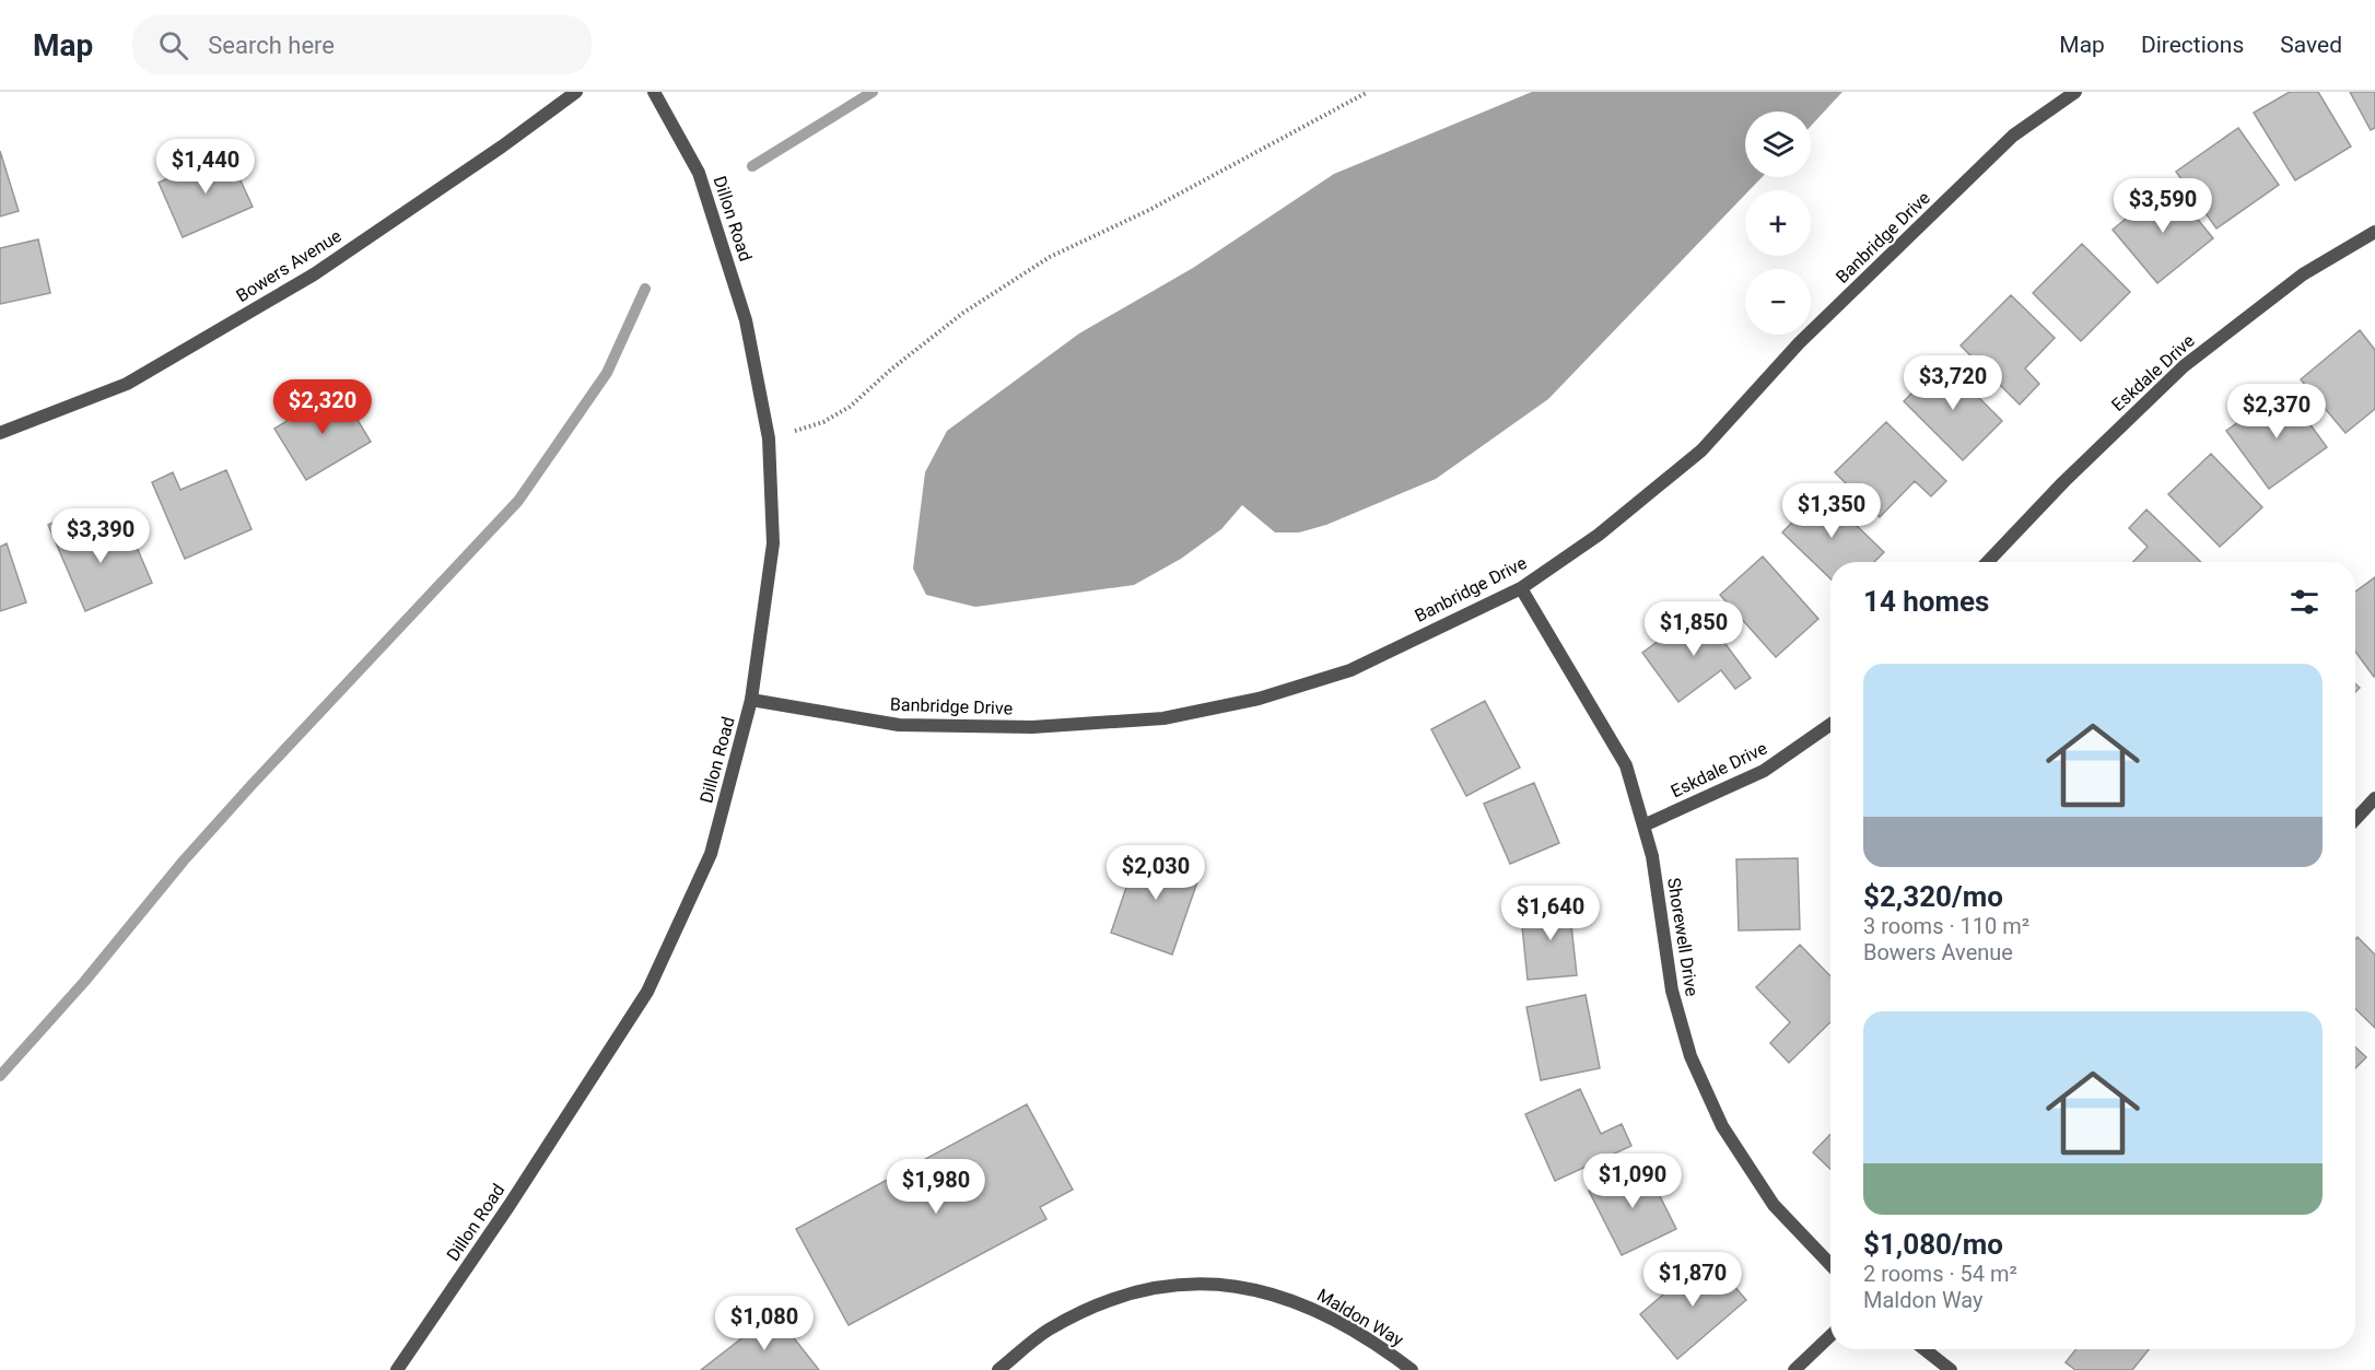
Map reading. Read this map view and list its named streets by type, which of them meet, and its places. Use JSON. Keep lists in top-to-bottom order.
{
  "streets": {
    "street": [
      "Dillon Road",
      "Banbridge Drive",
      "Bowers Avenue",
      "Eskdale Drive",
      "Shorewell Drive",
      "Maldon Way"
    ]
  },
  "crossings": [
    ["Dillon Road", "Banbridge Drive"],
    ["Banbridge Drive", "Shorewell Drive"],
    ["Eskdale Drive", "Shorewell Drive"]
  ],
  "page": {
    "header": "Map",
    "search": "Search here",
    "nav": ["Map", "Directions", "Saved"],
    "map_buttons": ["+", "−"],
    "price": [
      "$1,440",
      "$3,590",
      "$3,720",
      "$2,320",
      "$2,370",
      "$1,350",
      "$3,390",
      "$1,850",
      "$2,030",
      "$1,640",
      "$1,090",
      "$1,980",
      "$1,870",
      "$1,080"
    ],
    "heading": "14 homes",
    "list": [
      {
        "name": "$2,320/mo",
        "note": "3 rooms · 110 m² · Bowers Avenue"
      },
      {
        "name": "$1,080/mo",
        "note": "2 rooms · 54 m² · Maldon Way"
      }
    ]
  }
}
